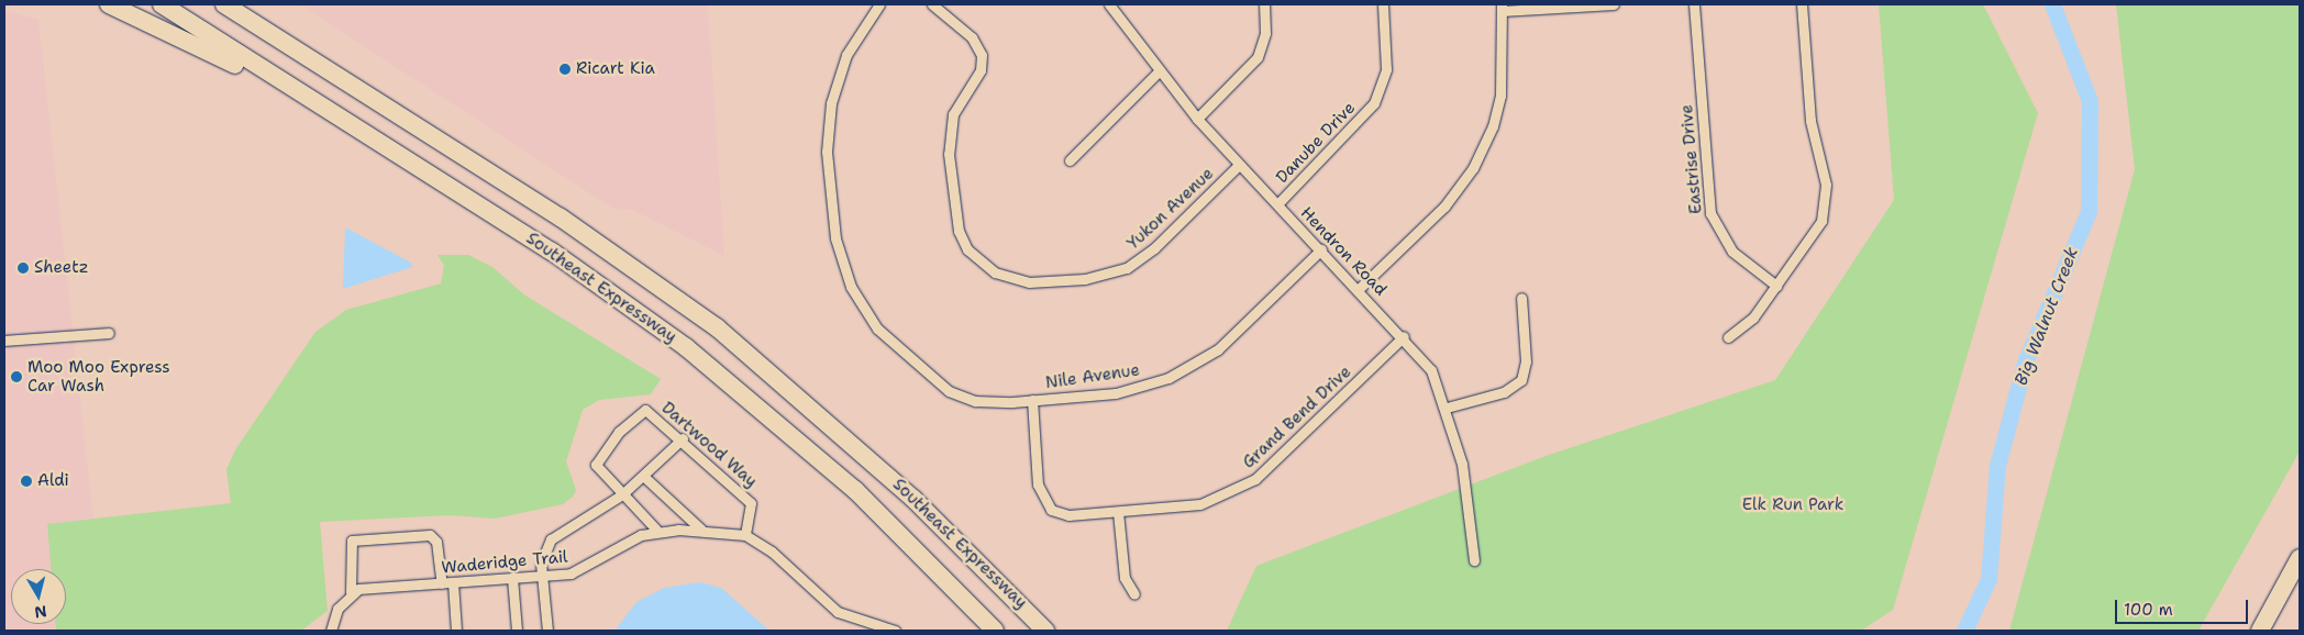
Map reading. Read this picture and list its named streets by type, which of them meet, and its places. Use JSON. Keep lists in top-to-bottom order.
{
  "streets": {
    "highway": ["Southeast Expressway"],
    "street": [
      "Danube Drive",
      "Eastrise Drive",
      "Yukon Avenue",
      "Hendron Road",
      "Nile Avenue",
      "Grand Bend Drive",
      "Dartwood Way",
      "Waderidge Trail"
    ]
  },
  "crossings": [
    ["Danube Drive", "Hendron Road"],
    ["Yukon Avenue", "Hendron Road"],
    ["Hendron Road", "Nile Avenue"],
    ["Hendron Road", "Grand Bend Drive"],
    ["Nile Avenue", "Grand Bend Drive"],
    ["Dartwood Way", "Waderidge Trail"]
  ],
  "water": ["Big Walnut Creek"],
  "parks": ["Elk Run Park"],
  "places": [
    "Ricart Kia",
    "Sheetz",
    "Moo Moo Express Car Wash",
    "Aldi"
  ],
  "scale_bar": "100 m",
  "north": "bottom"
}
